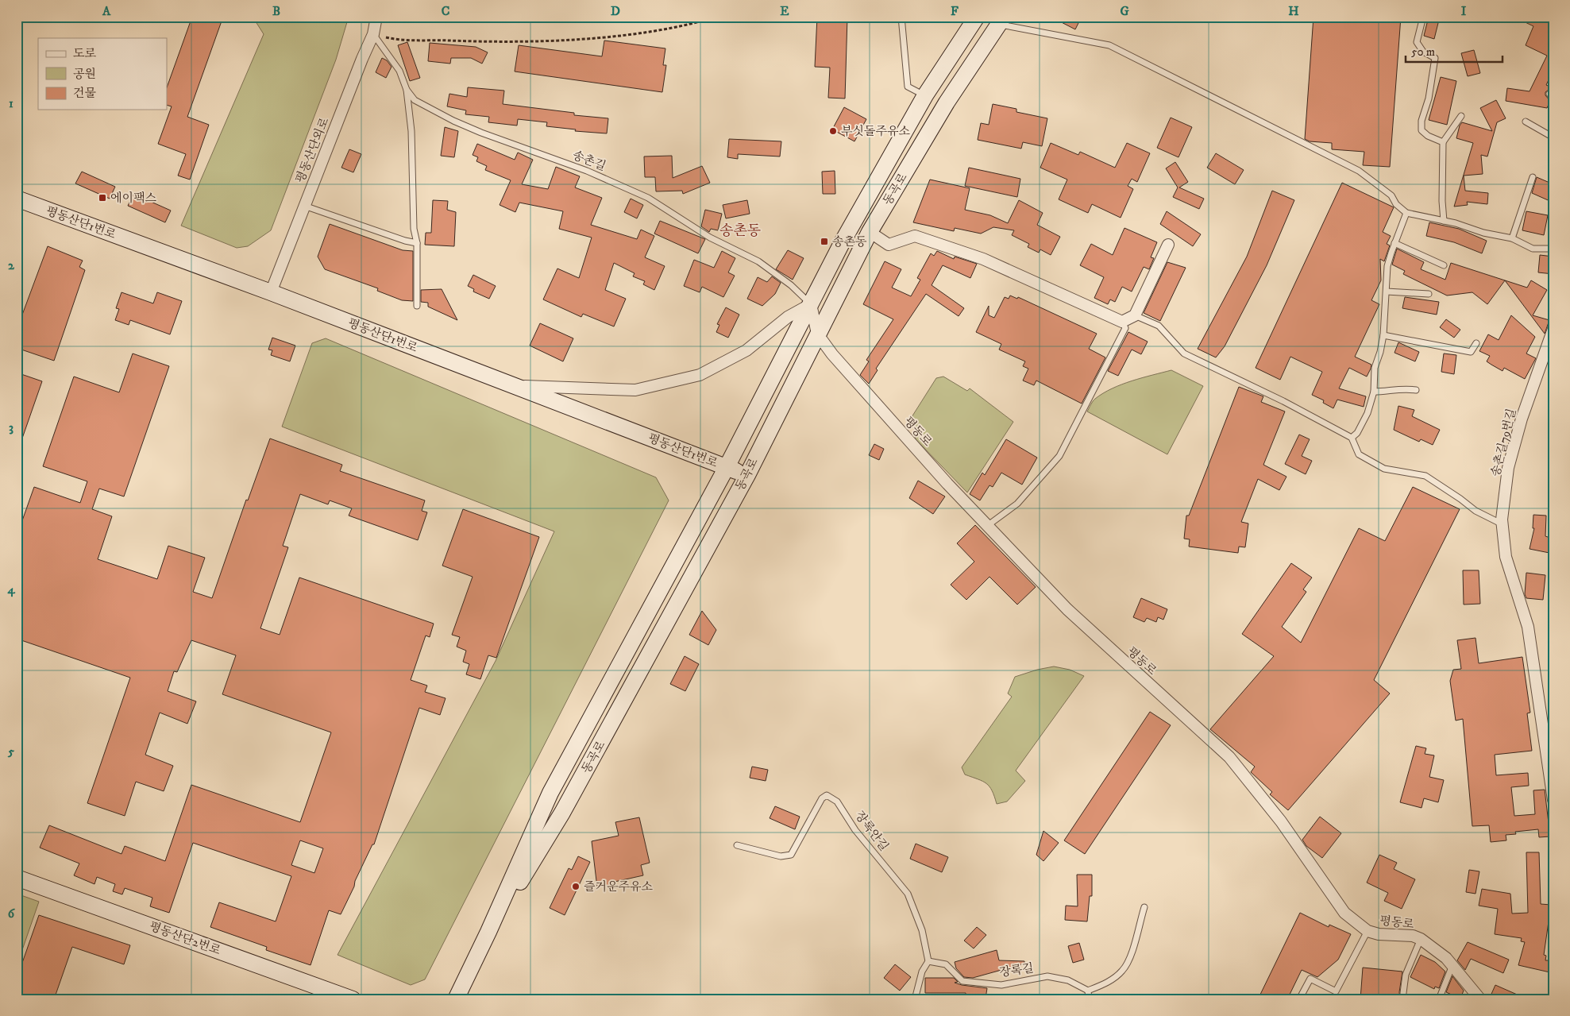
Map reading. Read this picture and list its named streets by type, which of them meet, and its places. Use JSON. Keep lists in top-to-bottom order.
{
  "streets": {
    "main road": ["동곡로", "평동산단1번로", "평동산단2번로"],
    "street": ["평동산단외로", "평동로", "송촌길79번길"],
    "lane": ["송촌길", "장록안길", "장록길"]
  },
  "crossings": [
    ["평동산단외로", "송촌길"],
    ["평동산단외로", "평동산단1번로"],
    ["송촌길", "동곡로"],
    ["송촌길", "평동로"],
    ["동곡로", "평동산단1번로"],
    ["동곡로", "평동로"],
    ["장록안길", "장록길"]
  ],
  "districts": ["송촌동"],
  "places": {
    "other": ["부싯돌주유소", "즐거운주유소"],
    "transit": ["에이팩스", "송촌동"]
  },
  "legend": ["도로", "공원", "건물"],
  "scale_bar": "50 m",
  "grid": {
    "columns": [
      "A",
      "B",
      "C",
      "D",
      "E",
      "F",
      "G",
      "H",
      "I"
    ],
    "rows": [
      "1",
      "2",
      "3",
      "4",
      "5",
      "6"
    ]
  }
}
